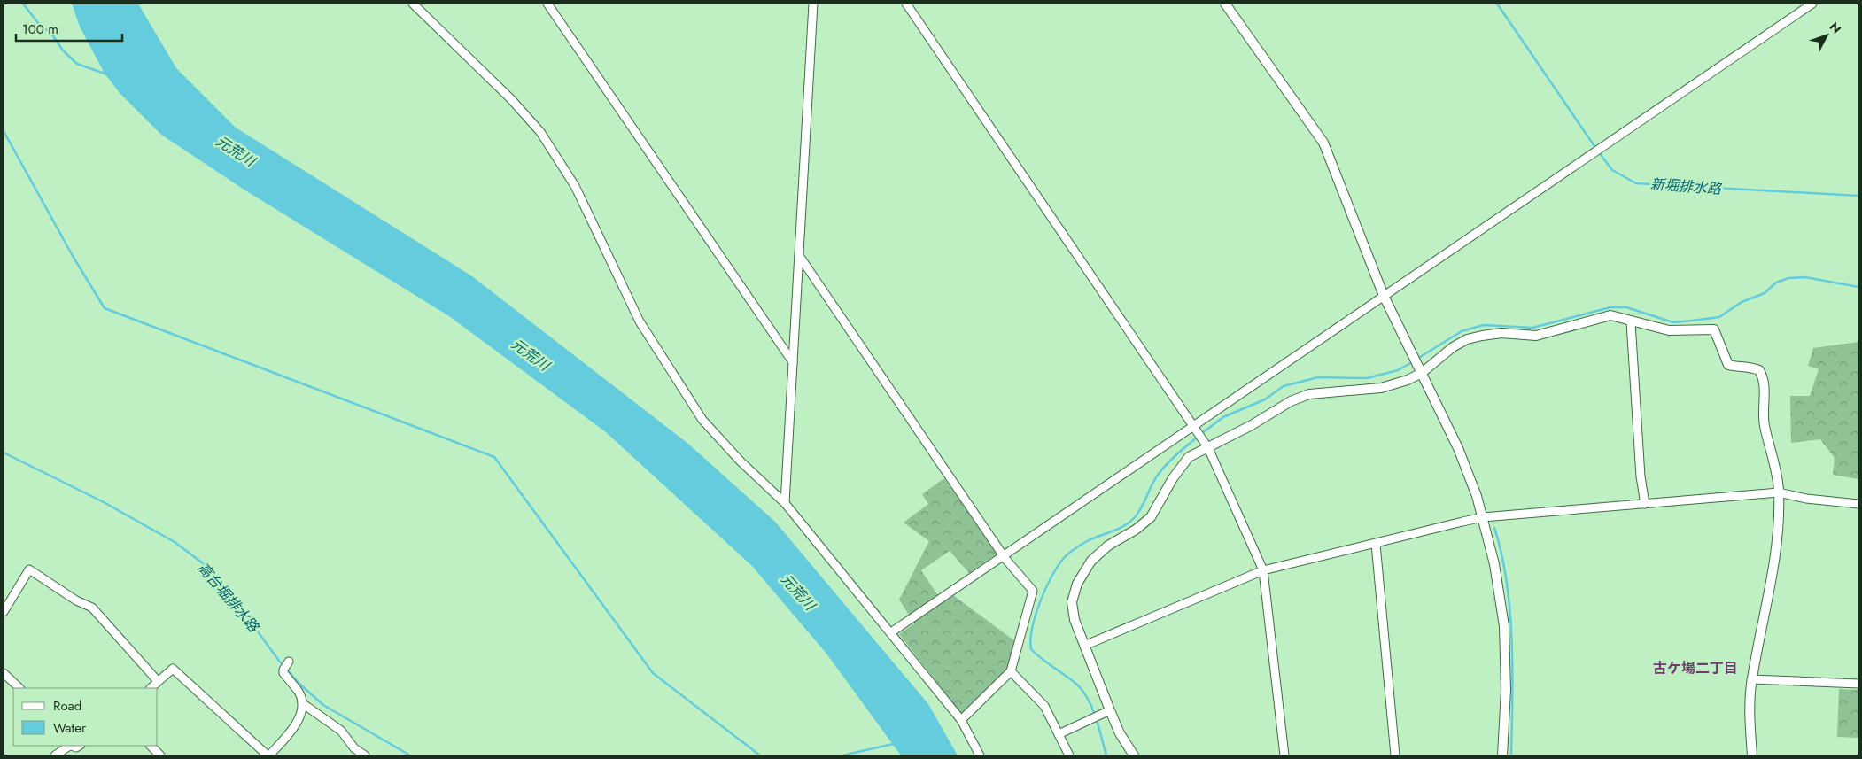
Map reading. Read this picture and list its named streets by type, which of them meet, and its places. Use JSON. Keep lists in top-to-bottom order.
{
  "districts": ["古ケ場二丁目"],
  "water": ["元荒川", "新堀排水路", "高台堀排水路"],
  "legend": ["Road", "Water"],
  "scale_bar": "100 m",
  "north": "top right"
}
